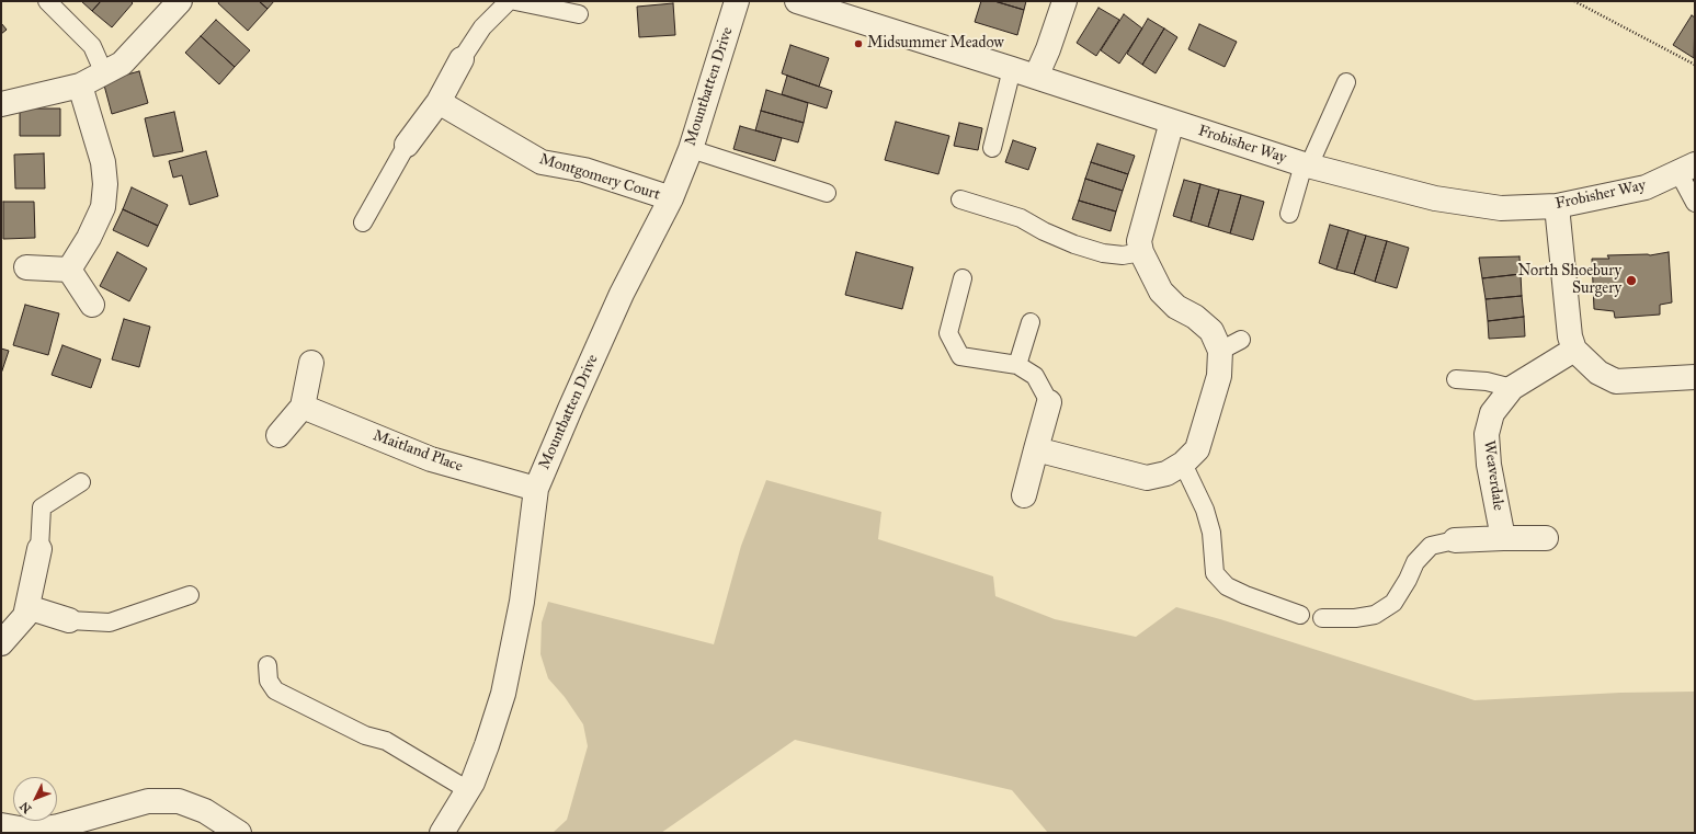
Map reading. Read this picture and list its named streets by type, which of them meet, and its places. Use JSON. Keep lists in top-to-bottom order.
{
  "streets": {
    "street": [
      "Mountbatten Drive",
      "Frobisher Way",
      "Montgomery Court",
      "Maitland Place",
      "Weaverdale"
    ]
  },
  "crossings": [
    ["Mountbatten Drive", "Montgomery Court"],
    ["Mountbatten Drive", "Maitland Place"]
  ],
  "places": ["Midsummer Meadow", "North Shoebury Surgery"],
  "north": "bottom left"
}
